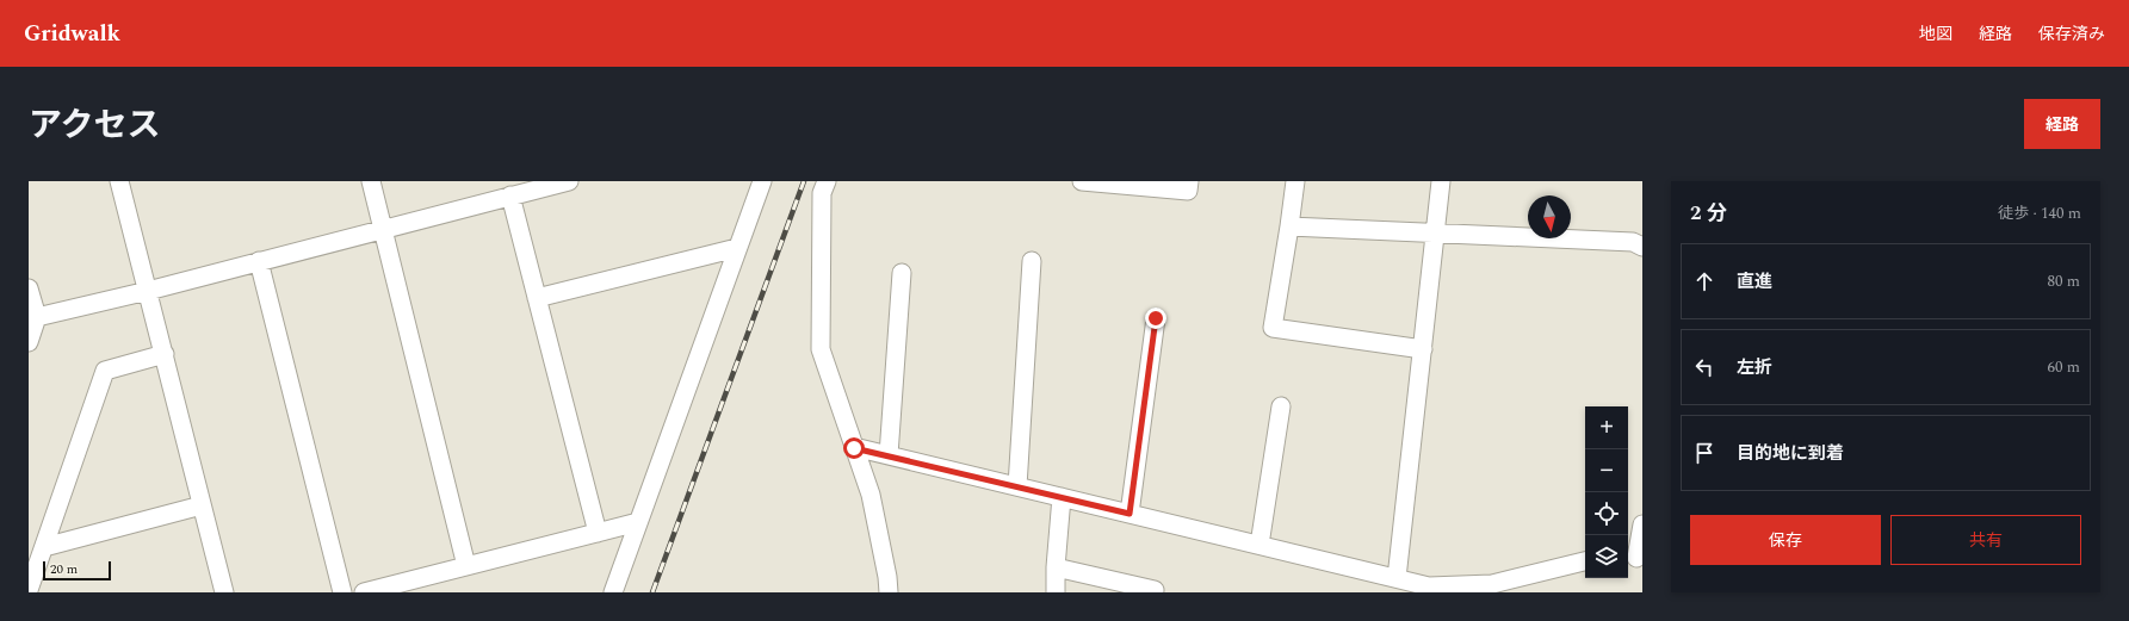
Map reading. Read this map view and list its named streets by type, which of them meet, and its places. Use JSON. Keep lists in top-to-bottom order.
{
  "scale_bar": "20 m",
  "north": "bottom",
  "page": {
    "header": "Gridwalk",
    "nav": ["地図", "経路", "保存済み"],
    "title": "アクセス",
    "buttons": [
      "経路",
      ["保存", "共有"]
    ],
    "heading": ["2 分", "徒歩 · 140 m"],
    "list": [
      ["直進", "80 m"],
      ["左折", "60 m"],
      "目的地に到着"
    ],
    "map_buttons": ["+", "−"],
    "scale": "20 m"
  }
}
